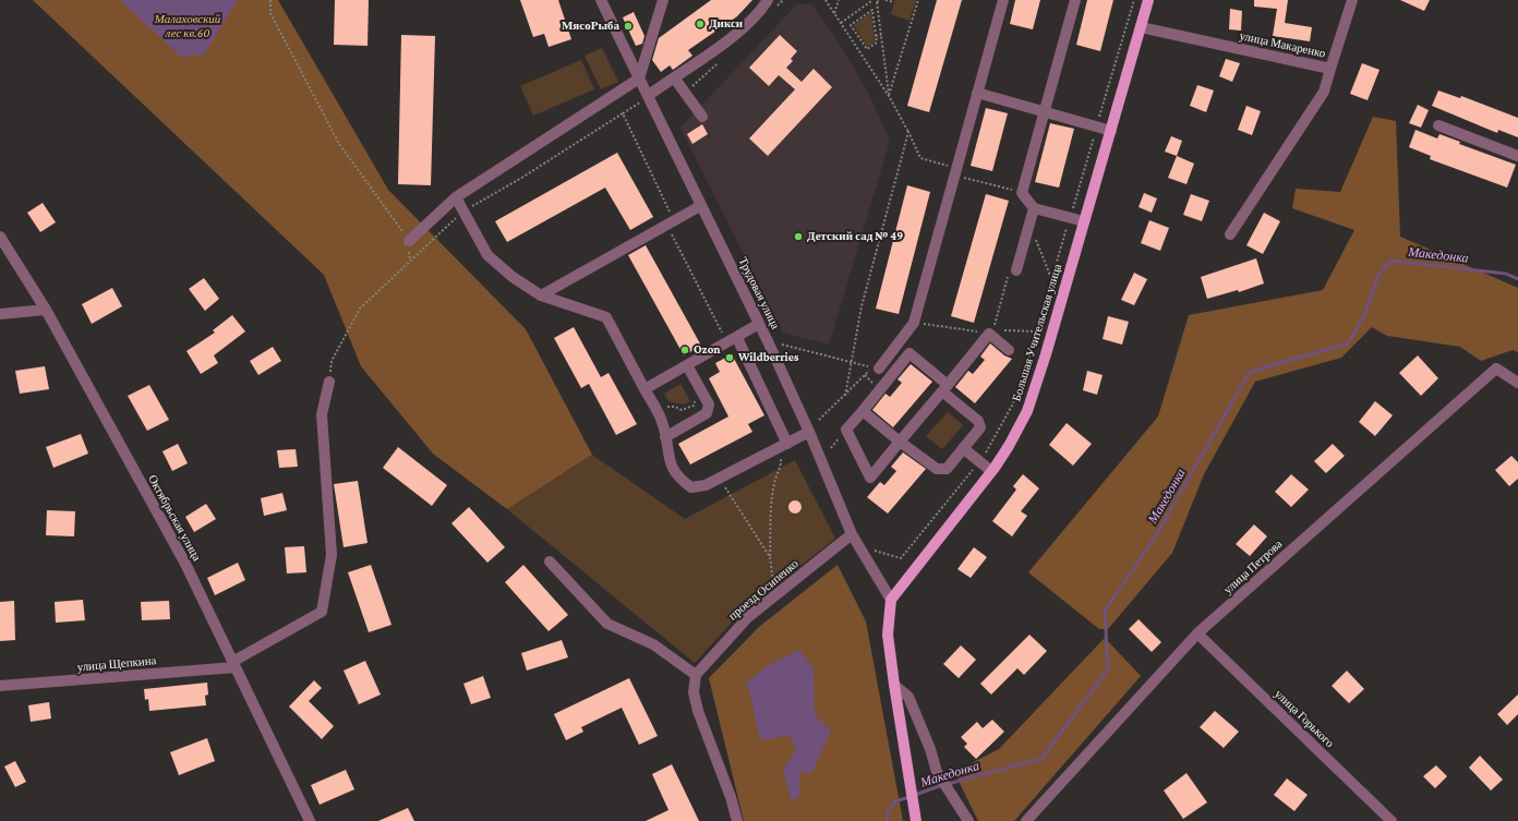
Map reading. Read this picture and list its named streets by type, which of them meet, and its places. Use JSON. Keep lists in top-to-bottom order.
{
  "streets": {
    "main road": ["Большая Учительская улица"],
    "street": [
      "улица Макаренко",
      "Трудовая улица",
      "Октябрьская улица",
      "улица Петрова",
      "проезд Осипенко",
      "улица Щепкина",
      "улица Горького"
    ]
  },
  "crossings": [
    ["улица Макаренко", "Большая Учительская улица"],
    ["Трудовая улица", "Большая Учительская улица"],
    ["Трудовая улица", "проезд Осипенко"],
    ["Октябрьская улица", "улица Щепкина"],
    ["улица Петрова", "улица Горького"]
  ],
  "water": ["Македонка"],
  "parks": ["Малаховский лес кв.60"],
  "places": [
    "Дикси",
    "МясоРыба",
    "Детский сад № 49",
    "Ozon",
    "Wildberries"
  ]
}
